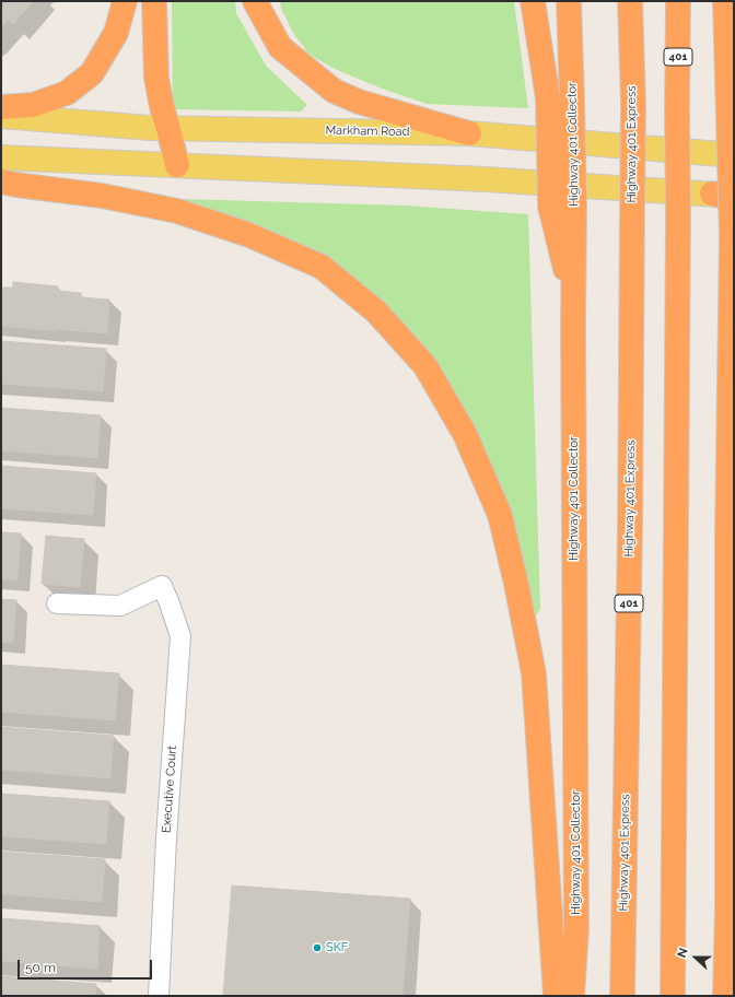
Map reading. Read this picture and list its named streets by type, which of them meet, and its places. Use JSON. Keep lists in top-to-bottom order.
{
  "streets": {
    "highway": ["401", "Highway 401 Collector", "Highway 401 Express"],
    "main road": ["Markham Road"],
    "street": ["Executive Court"]
  },
  "places": ["SKF"],
  "scale_bar": "50 m",
  "north": "left"
}
